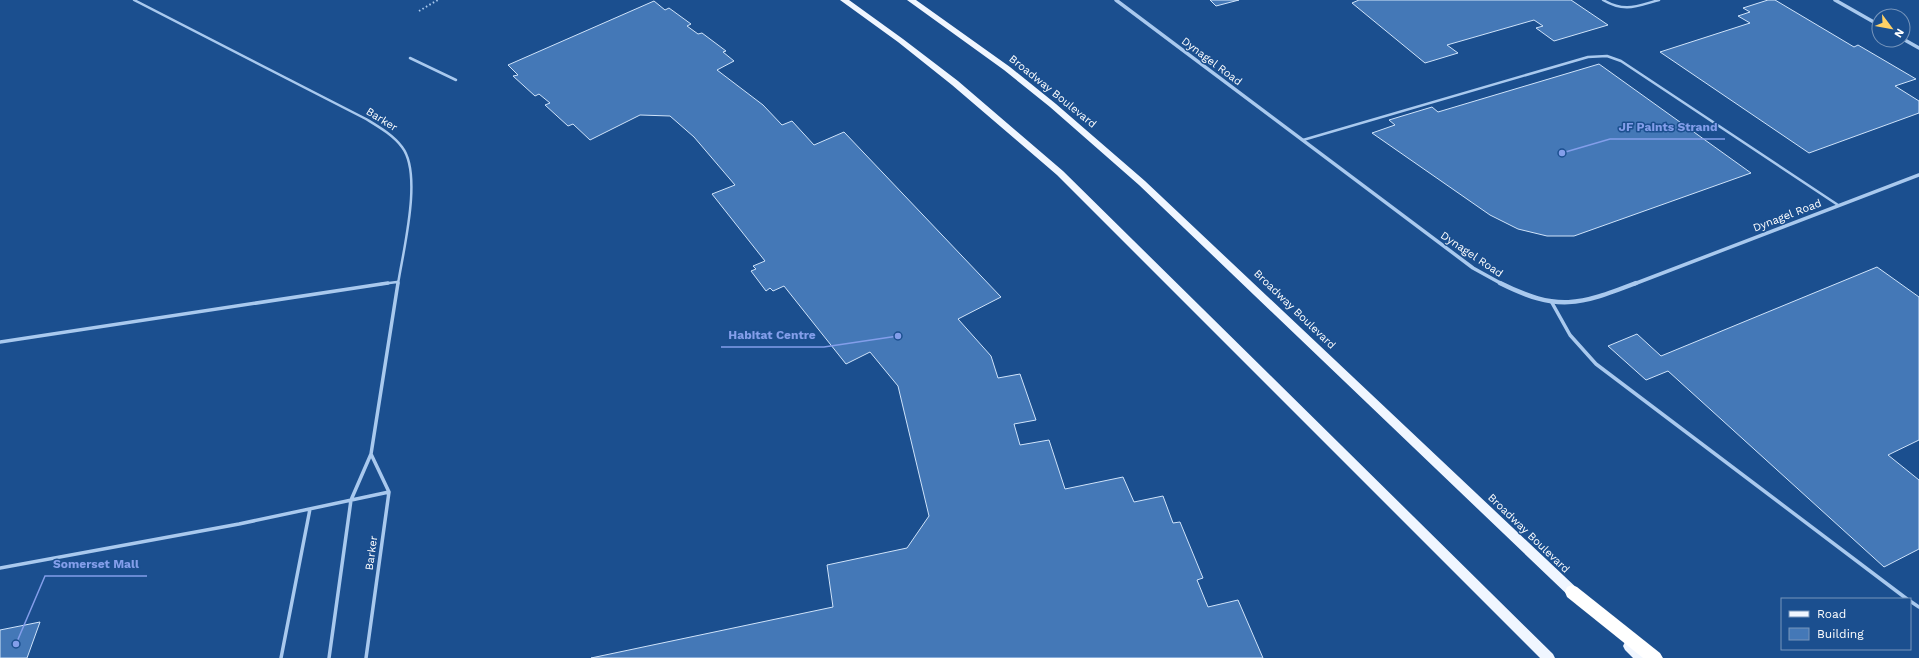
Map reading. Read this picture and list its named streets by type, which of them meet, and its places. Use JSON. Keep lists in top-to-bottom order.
{
  "streets": {
    "main road": ["Broadway Boulevard"],
    "street": ["Dynagel Road"],
    "lane": ["Barker"]
  },
  "places": ["JF Paints Strand", "Habitat Centre", "Somerset Mall"],
  "legend": ["Road", "Building"],
  "north": "bottom right"
}
